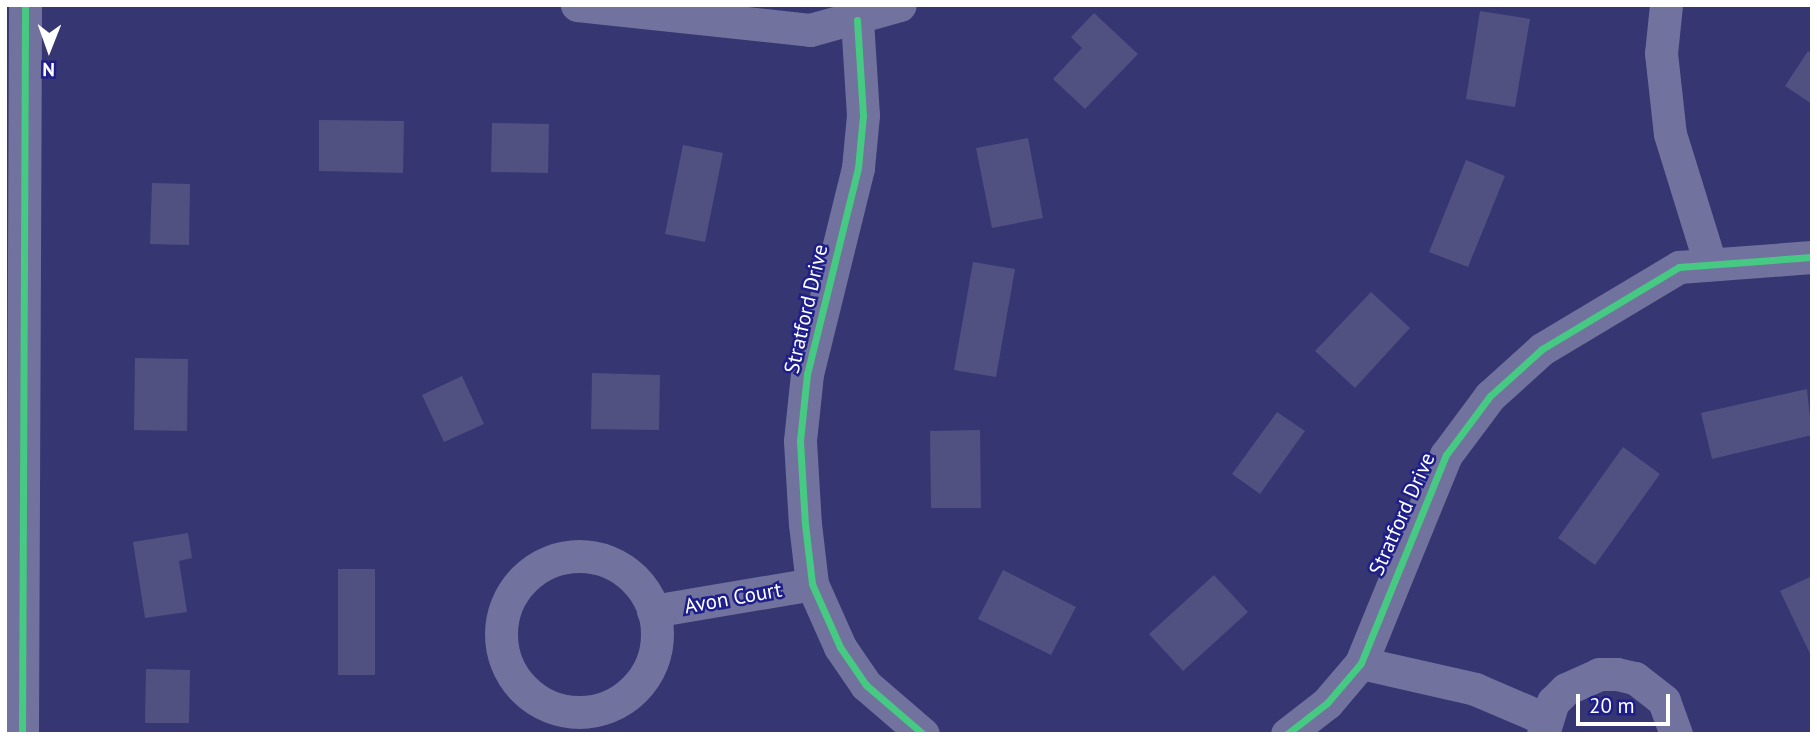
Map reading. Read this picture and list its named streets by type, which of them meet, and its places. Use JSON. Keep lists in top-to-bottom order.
{
  "streets": {
    "street": ["Stratford Drive", "Avon Court"]
  },
  "crossings": [
    ["Stratford Drive", "Avon Court"]
  ],
  "scale_bar": "20 m",
  "north": "bottom"
}
